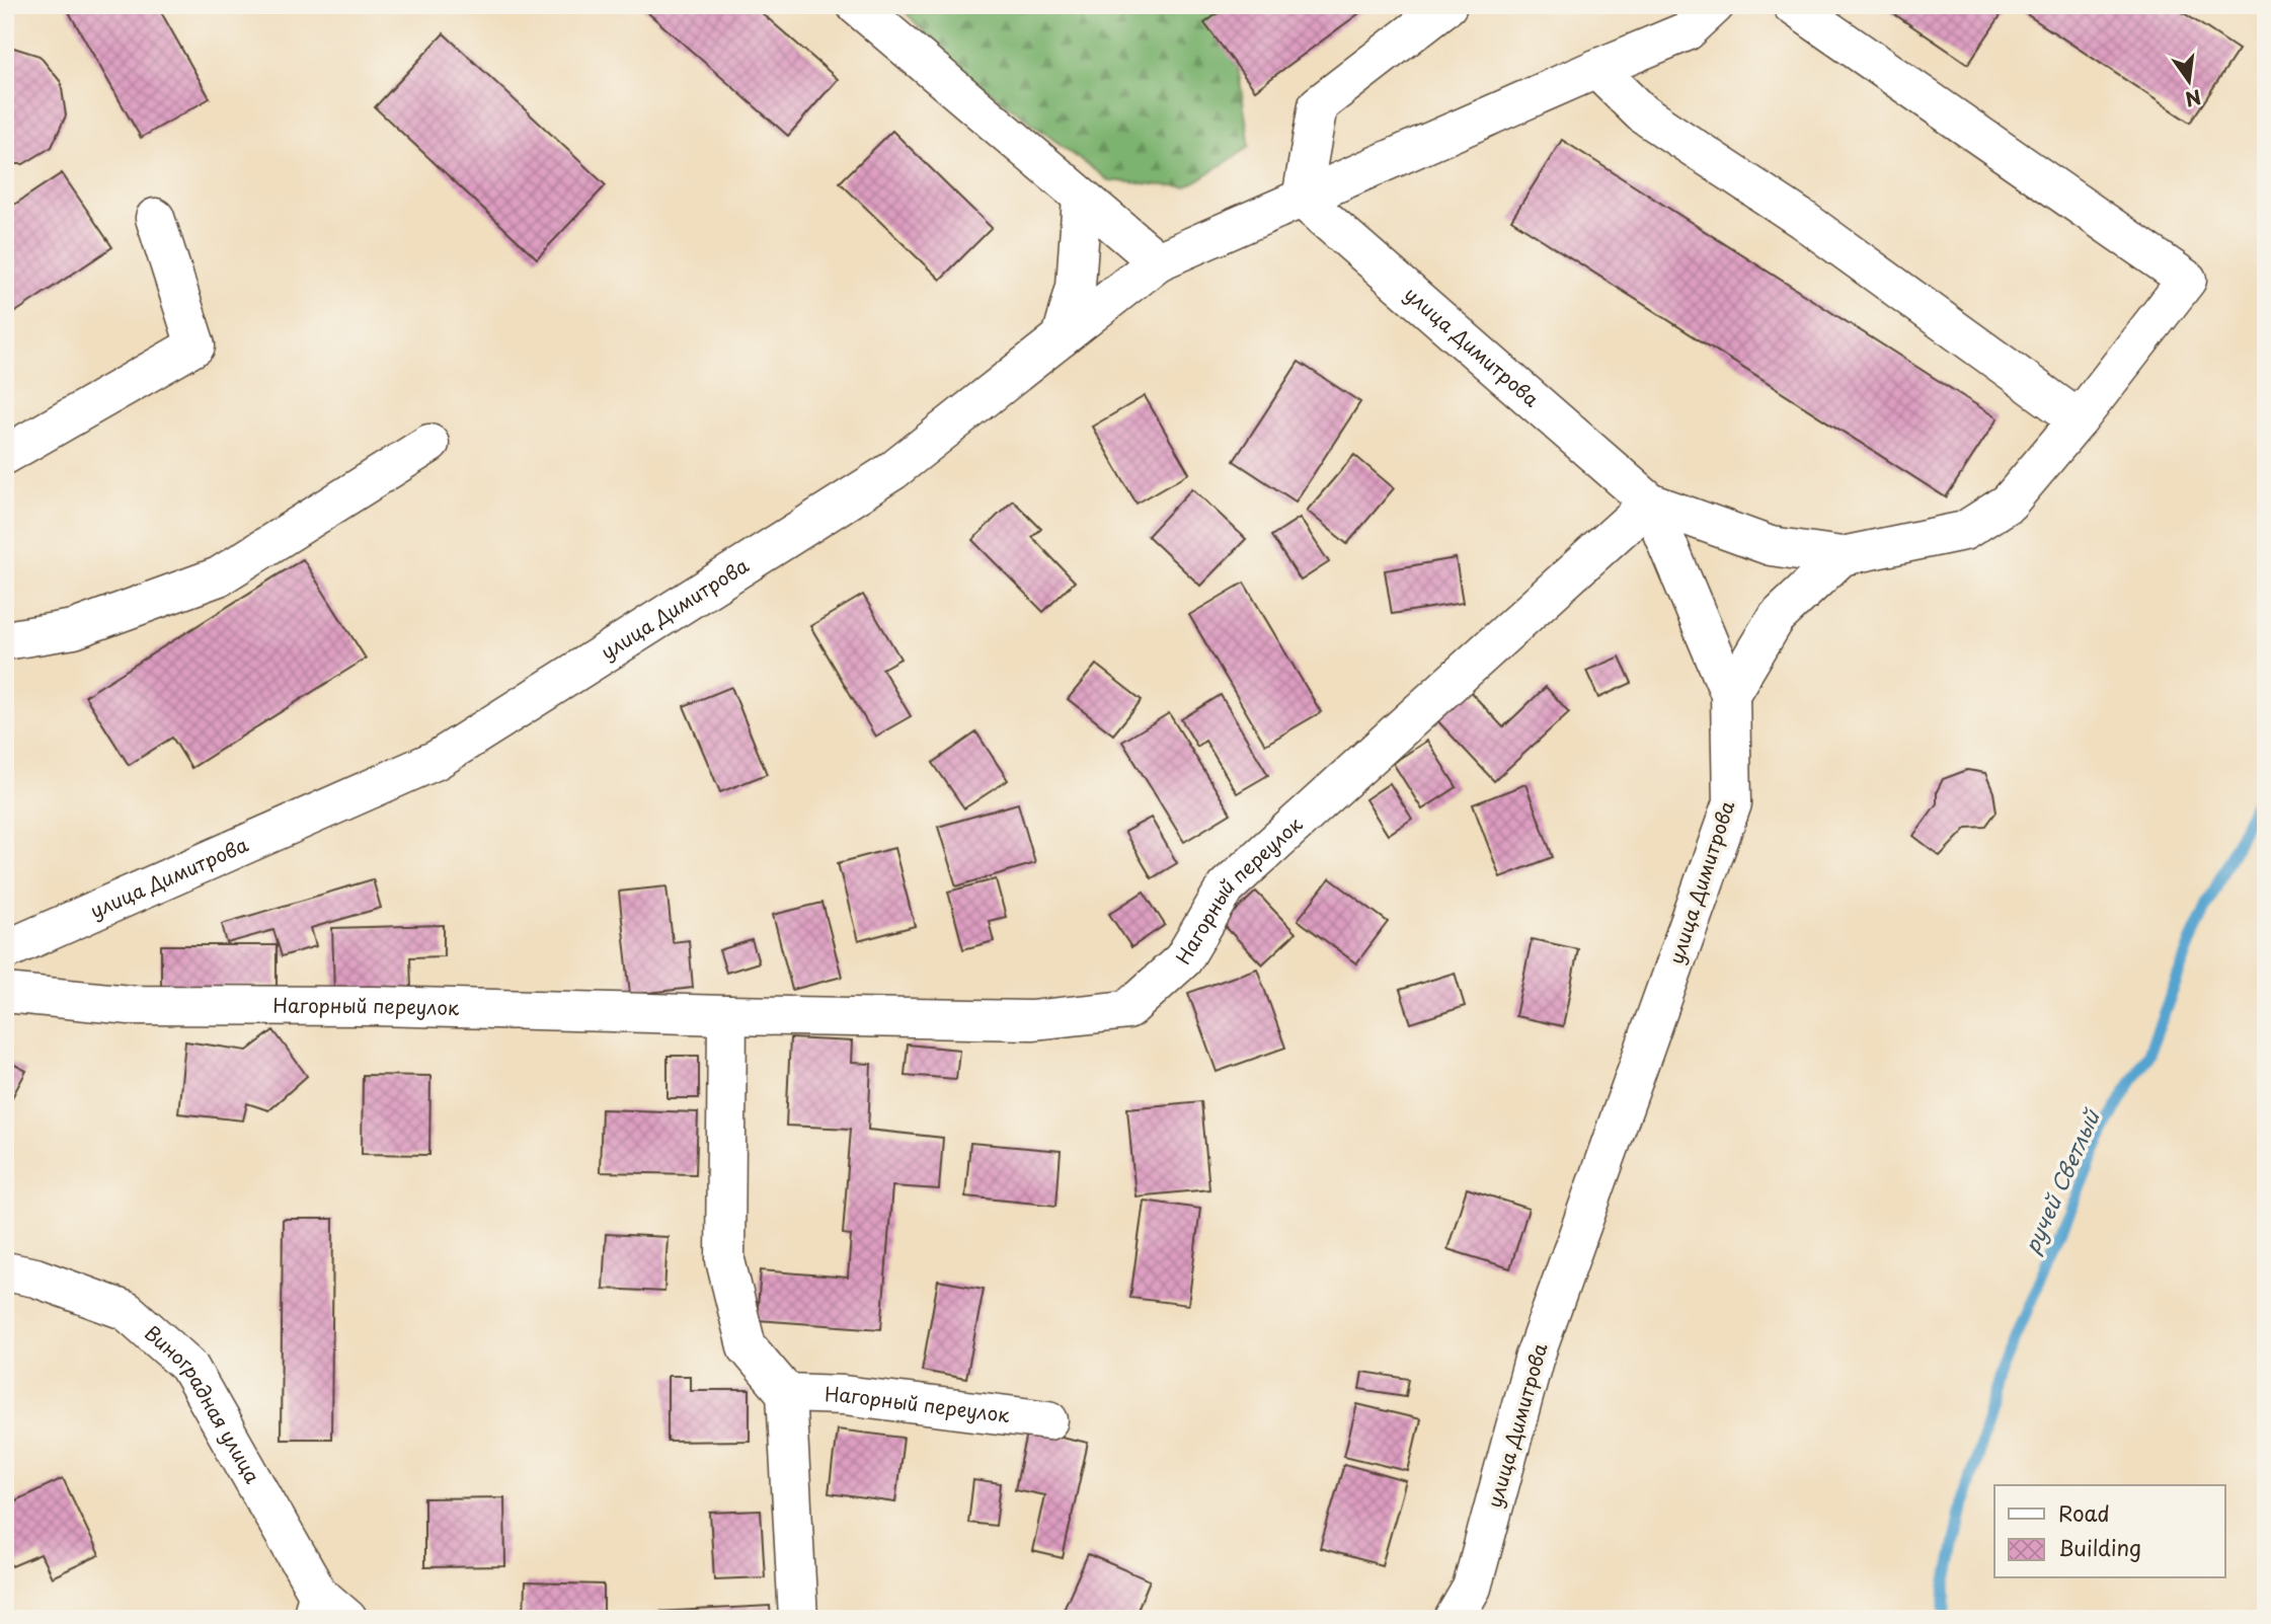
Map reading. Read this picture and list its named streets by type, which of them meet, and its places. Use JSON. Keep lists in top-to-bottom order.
{
  "streets": {
    "street": ["улица Димитрова", "Нагорный переулок", "Виноградная улица"]
  },
  "crossings": [
    ["улица Димитрова", "Нагорный переулок"]
  ],
  "water": ["ручей Светлый"],
  "legend": ["Road", "Building"],
  "north": "bottom"
}
